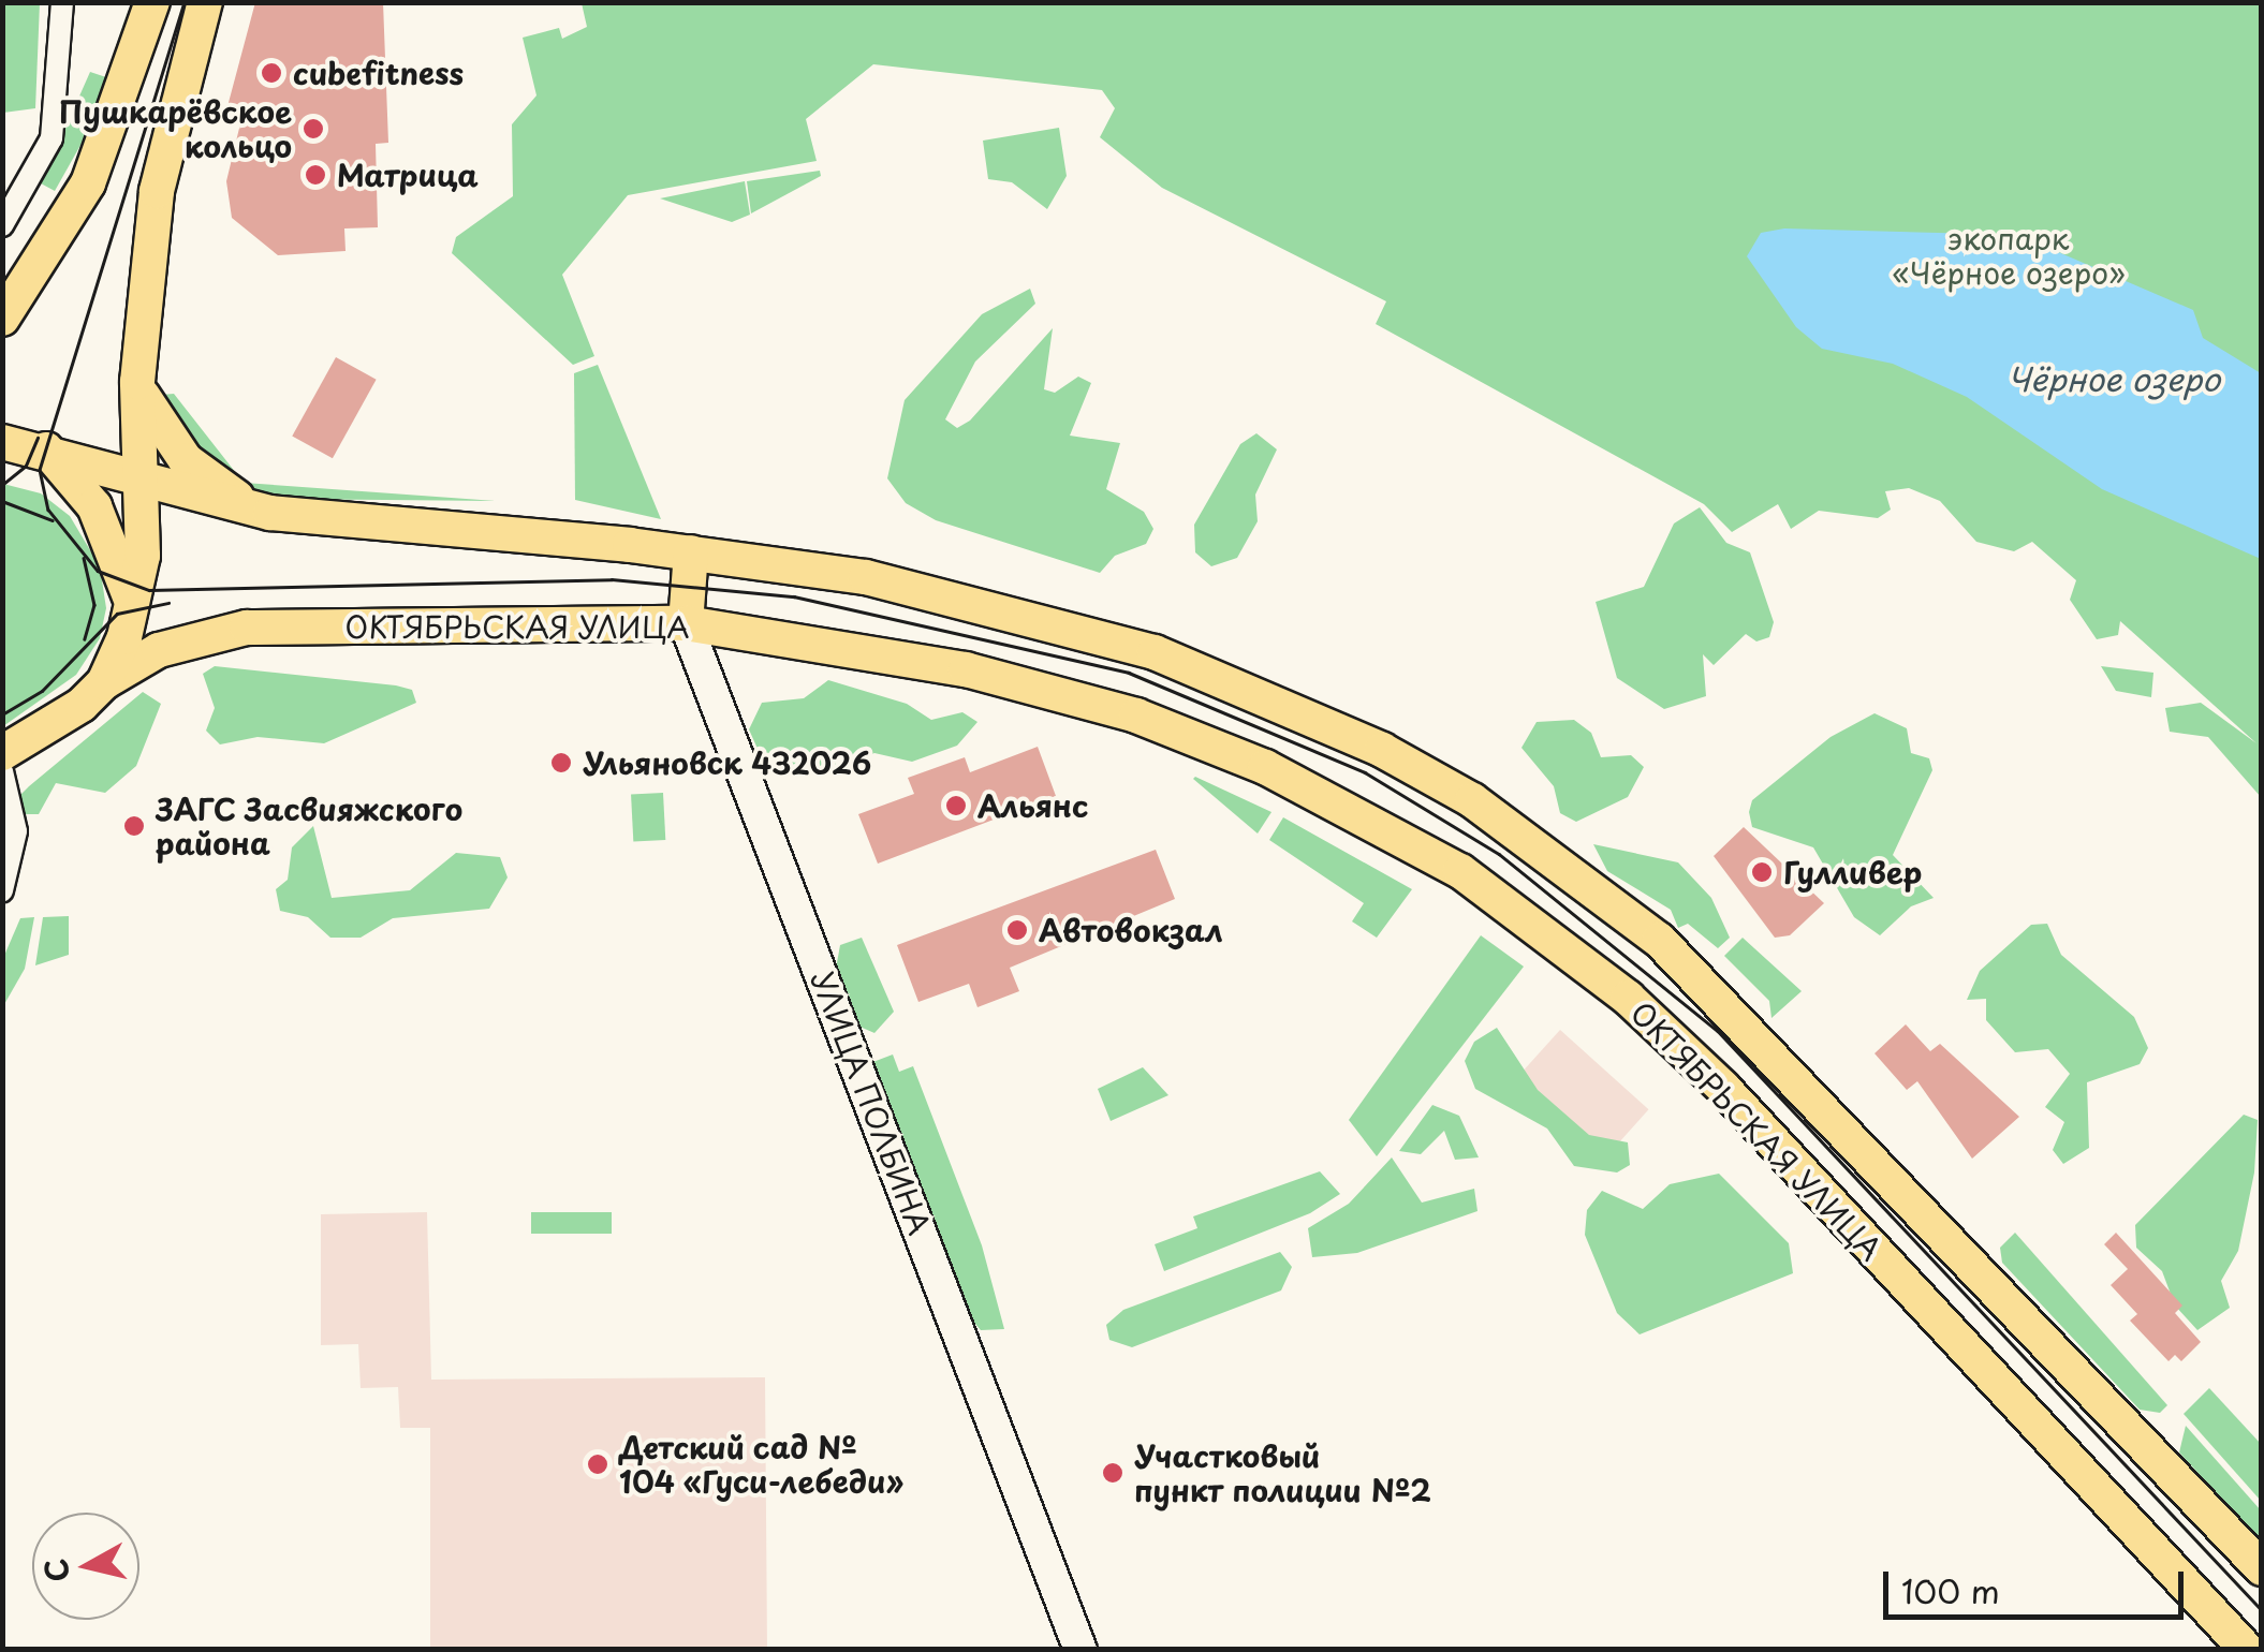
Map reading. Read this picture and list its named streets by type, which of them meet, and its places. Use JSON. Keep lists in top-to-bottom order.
{
  "streets": {
    "main road": ["ОКТЯБРЬСКАЯ УЛИЦА", "УЛИЦА ПОЛБИНА"]
  },
  "crossings": [
    ["ОКТЯБРЬСКАЯ УЛИЦА", "УЛИЦА ПОЛБИНА"]
  ],
  "water": ["Чёрное озеро"],
  "parks": ["экопарк «Чёрное озеро»"],
  "places": [
    "cubefitness",
    "Пушкарёвское кольцо",
    "Матрица",
    "Ульяновск 432026",
    "Альянс",
    "ЗАГС Засвияжского района",
    "Гулливер",
    "Автовокзал",
    "Детский сад № 104 «Гуси-лебеди»",
    "Участковый пункт полиции №2"
  ],
  "scale_bar": "100 m",
  "north": "left"
}
